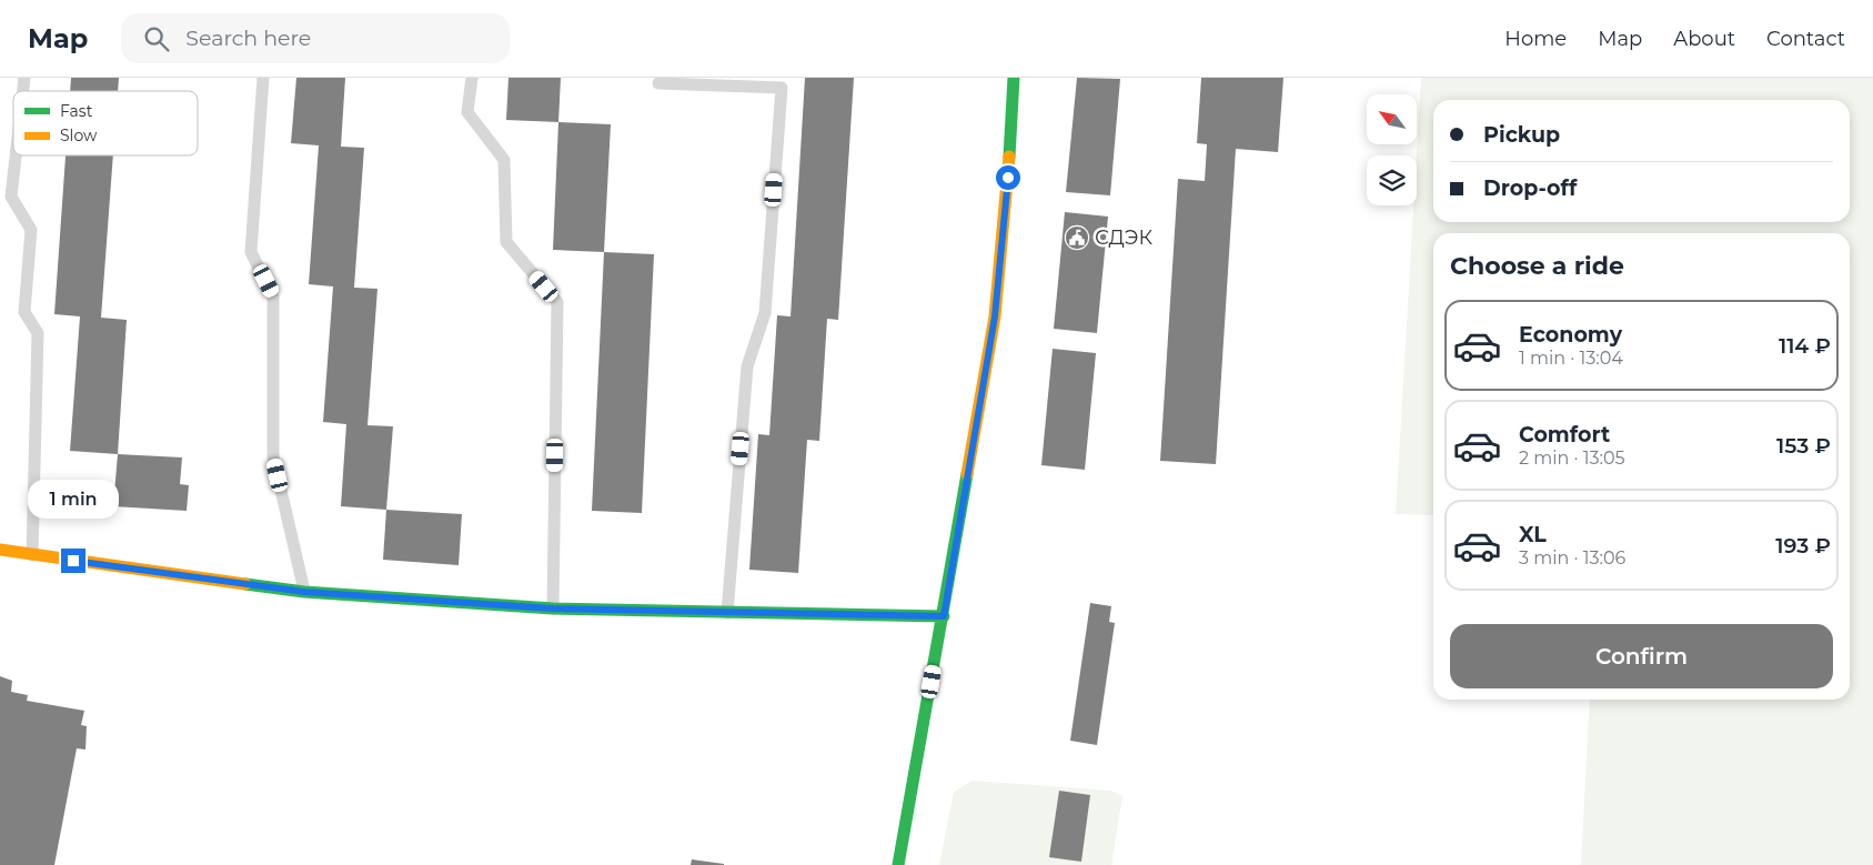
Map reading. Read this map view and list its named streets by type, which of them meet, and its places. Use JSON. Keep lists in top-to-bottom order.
{
  "places": {
    "public building": ["СДЭК"]
  },
  "legend": ["Fast", "Slow"],
  "north": "top left",
  "page": {
    "header": "Map",
    "search": "Search here",
    "nav": [
      "Home",
      "Map",
      "About",
      "Contact"
    ],
    "banner": ["Pickup", "Drop-off"],
    "heading": "Choose a ride",
    "list": [
      {
        "name": "Economy",
        "note": "1 min · 13:04",
        "value": "114 ₽"
      },
      {
        "name": "Comfort",
        "note": "2 min · 13:05",
        "value": "153 ₽"
      },
      {
        "name": "XL",
        "note": "3 min · 13:06",
        "value": "193 ₽"
      }
    ],
    "bubble": "1 min",
    "buttons": "Confirm"
  }
}
